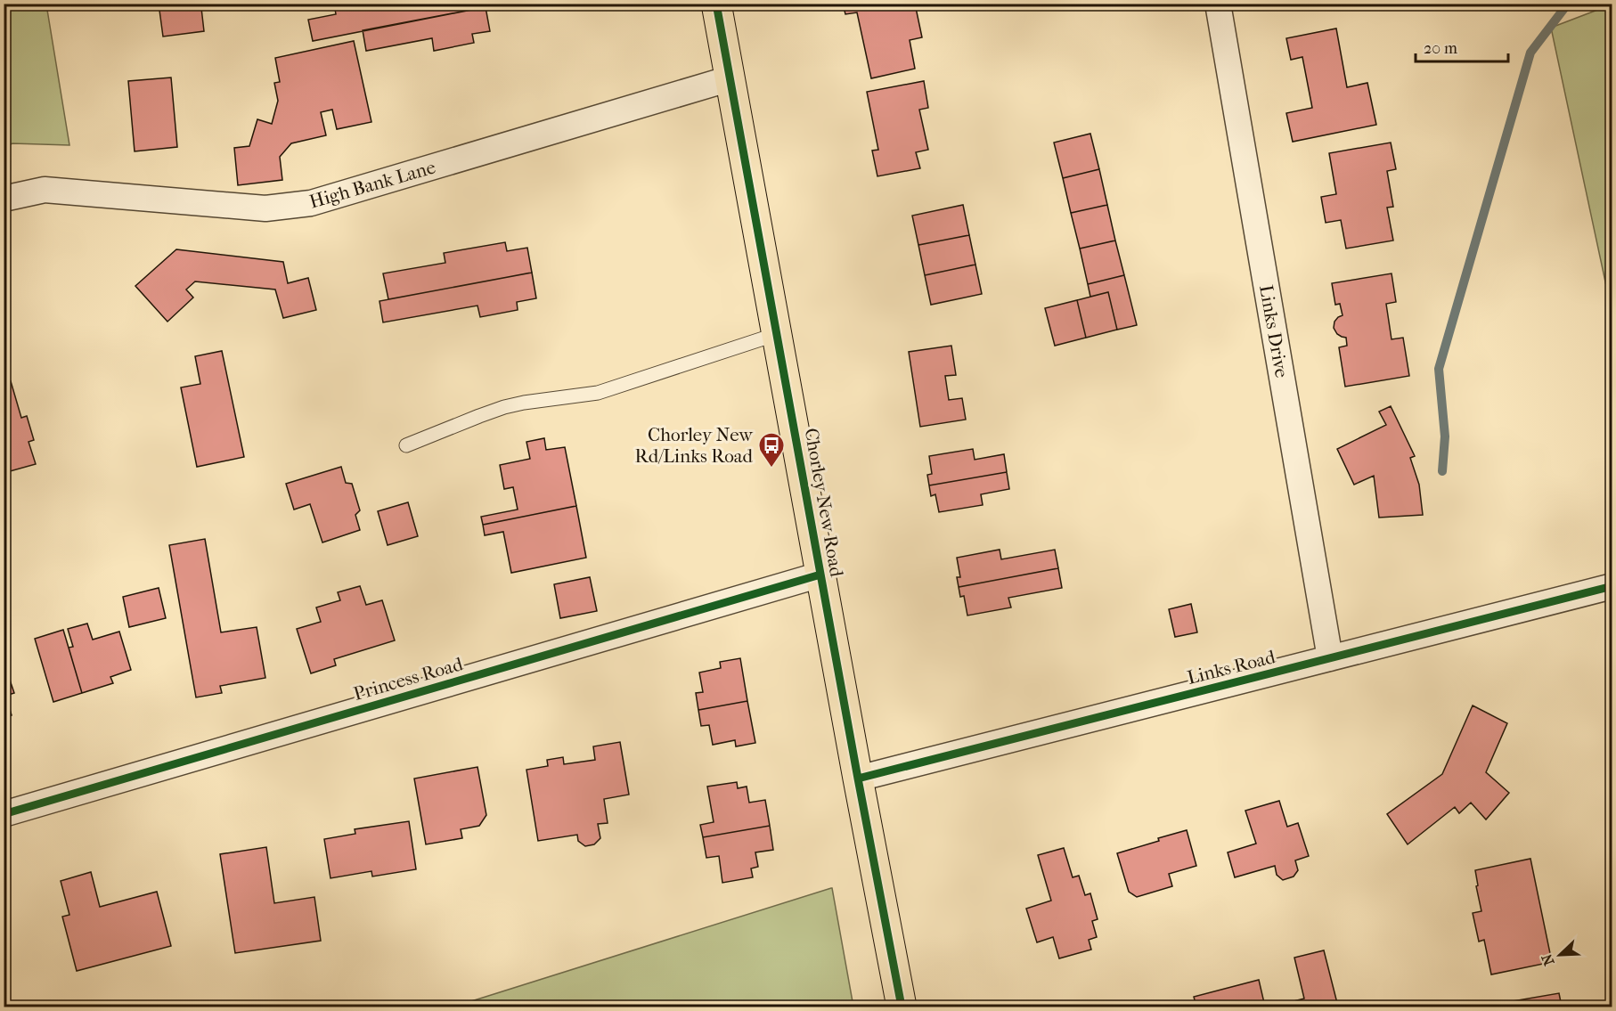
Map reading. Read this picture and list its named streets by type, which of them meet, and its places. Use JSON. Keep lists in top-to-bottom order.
{
  "streets": {
    "highway": ["Chorley New Road"],
    "street": [
      "High Bank Lane",
      "Links Drive",
      "Links Road",
      "Princess Road"
    ]
  },
  "crossings": [
    ["High Bank Lane", "Chorley New Road"],
    ["Links Drive", "Links Road"],
    ["Chorley New Road", "Links Road"],
    ["Chorley New Road", "Princess Road"]
  ],
  "places": {
    "bus stop": ["Chorley New Rd/Links Road"]
  },
  "scale_bar": "20 m",
  "north": "bottom left"
}
